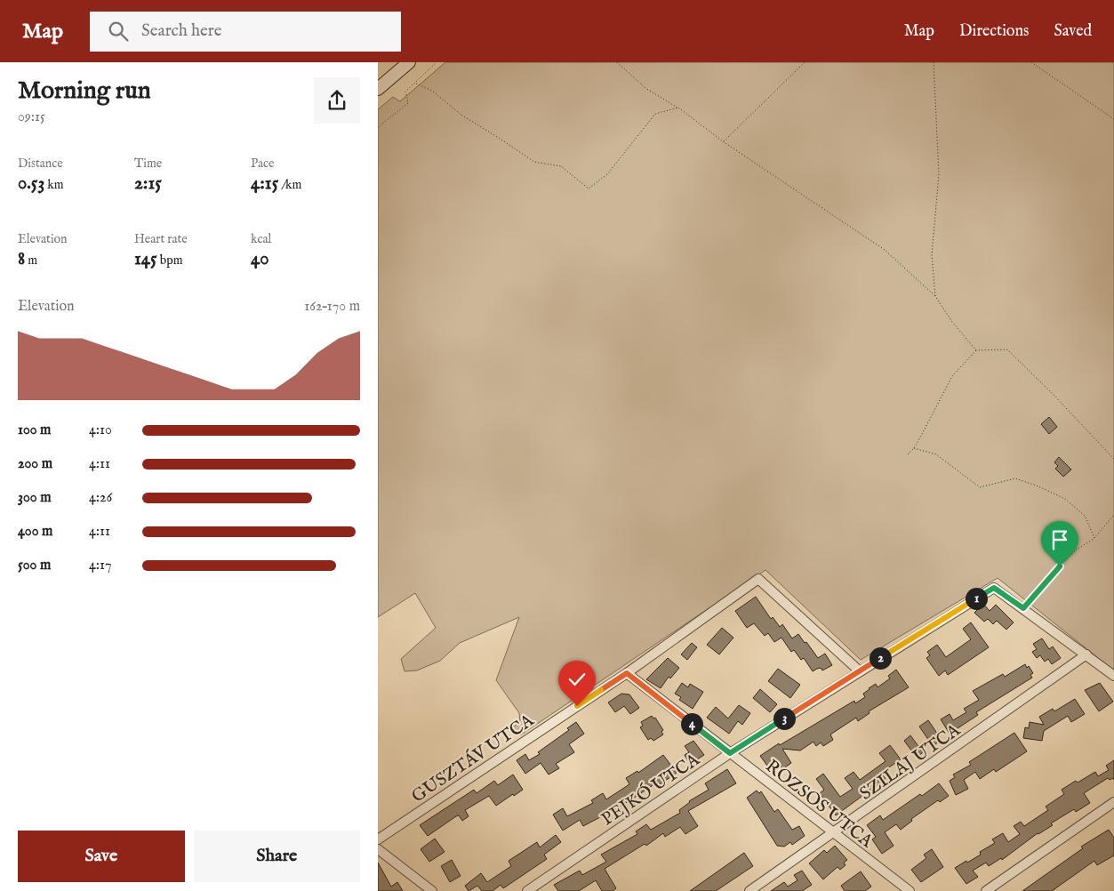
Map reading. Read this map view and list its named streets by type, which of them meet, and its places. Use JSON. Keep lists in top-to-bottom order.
{
  "streets": {
    "street": [
      "GUSZTÁV UTCA",
      "SZILAJ UTCA",
      "PEJKÓ UTCA",
      "ROZSOS UTCA"
    ]
  },
  "crossings": [
    ["GUSZTÁV UTCA", "PEJKÓ UTCA"],
    ["GUSZTÁV UTCA", "ROZSOS UTCA"],
    ["SZILAJ UTCA", "ROZSOS UTCA"],
    ["PEJKÓ UTCA", "ROZSOS UTCA"]
  ],
  "page": {
    "header": "Map",
    "search": "Search here",
    "nav": ["Map", "Directions", "Saved"],
    "heading": ["Morning run", "09:15"],
    "stats": [
      ["Distance", "0.53 km"],
      ["Time", "2:15"],
      ["Pace", "4:15 /km"],
      ["Elevation", "8 m"],
      ["Heart rate", "145 bpm"],
      ["kcal", "40"]
    ],
    "chart": ["Elevation", "162–170 m"],
    "list": [
      {
        "name": "100 m",
        "note": "4:10"
      },
      {
        "name": "200 m",
        "note": "4:11"
      },
      {
        "name": "300 m",
        "note": "4:26"
      },
      {
        "name": "400 m",
        "note": "4:11"
      },
      {
        "name": "500 m",
        "note": "4:17"
      }
    ],
    "pins": [
      "1",
      "2",
      "3",
      "4"
    ],
    "buttons": ["Save", "Share"]
  }
}
